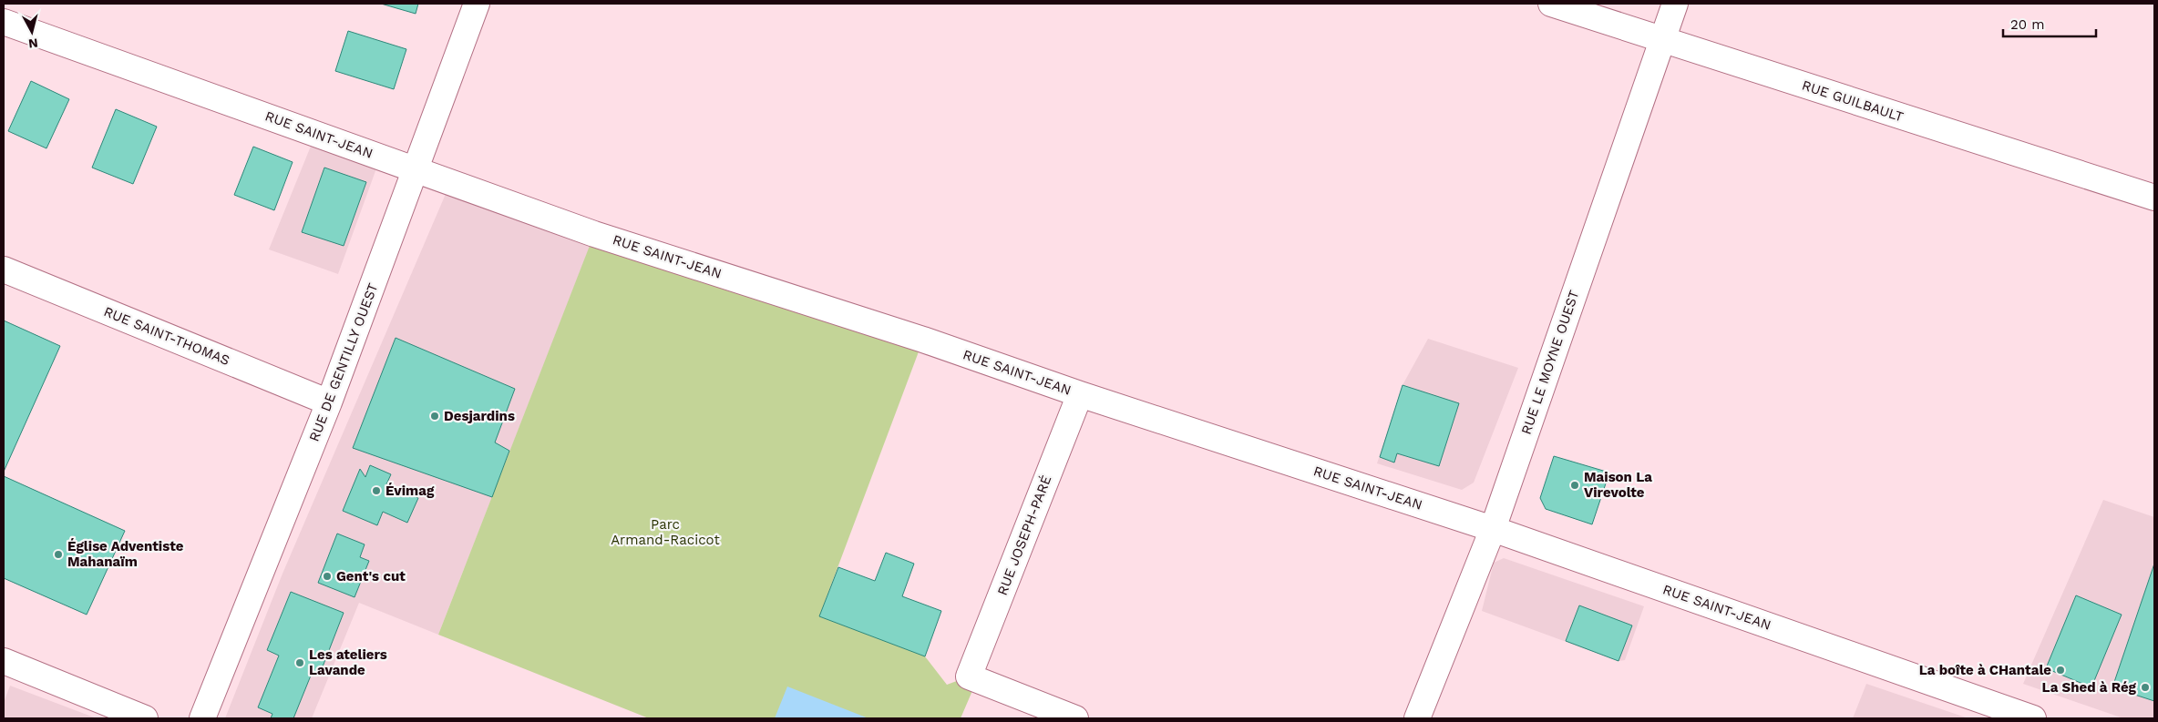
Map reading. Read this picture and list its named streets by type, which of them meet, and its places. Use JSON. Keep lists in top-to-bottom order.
{
  "streets": {
    "street": [
      "RUE GUILBAULT",
      "RUE SAINT-JEAN",
      "RUE SAINT-THOMAS",
      "RUE DE GENTILLY OUEST",
      "RUE LE MOYNE OUEST",
      "RUE JOSEPH-PARÉ"
    ]
  },
  "crossings": [
    ["RUE GUILBAULT", "RUE LE MOYNE OUEST"],
    ["RUE SAINT-JEAN", "RUE DE GENTILLY OUEST"],
    ["RUE SAINT-JEAN", "RUE LE MOYNE OUEST"],
    ["RUE SAINT-JEAN", "RUE JOSEPH-PARÉ"],
    ["RUE SAINT-THOMAS", "RUE DE GENTILLY OUEST"]
  ],
  "parks": ["Parc Armand-Racicot"],
  "places": [
    "Desjardins",
    "Maison La Virevolte",
    "Évimag",
    "Église Adventiste Mahanaïm",
    "Gent's cut",
    "Les ateliers Lavande",
    "La boîte à CHantale",
    "La Shed à Rég"
  ],
  "scale_bar": "20 m",
  "north": "bottom"
}
